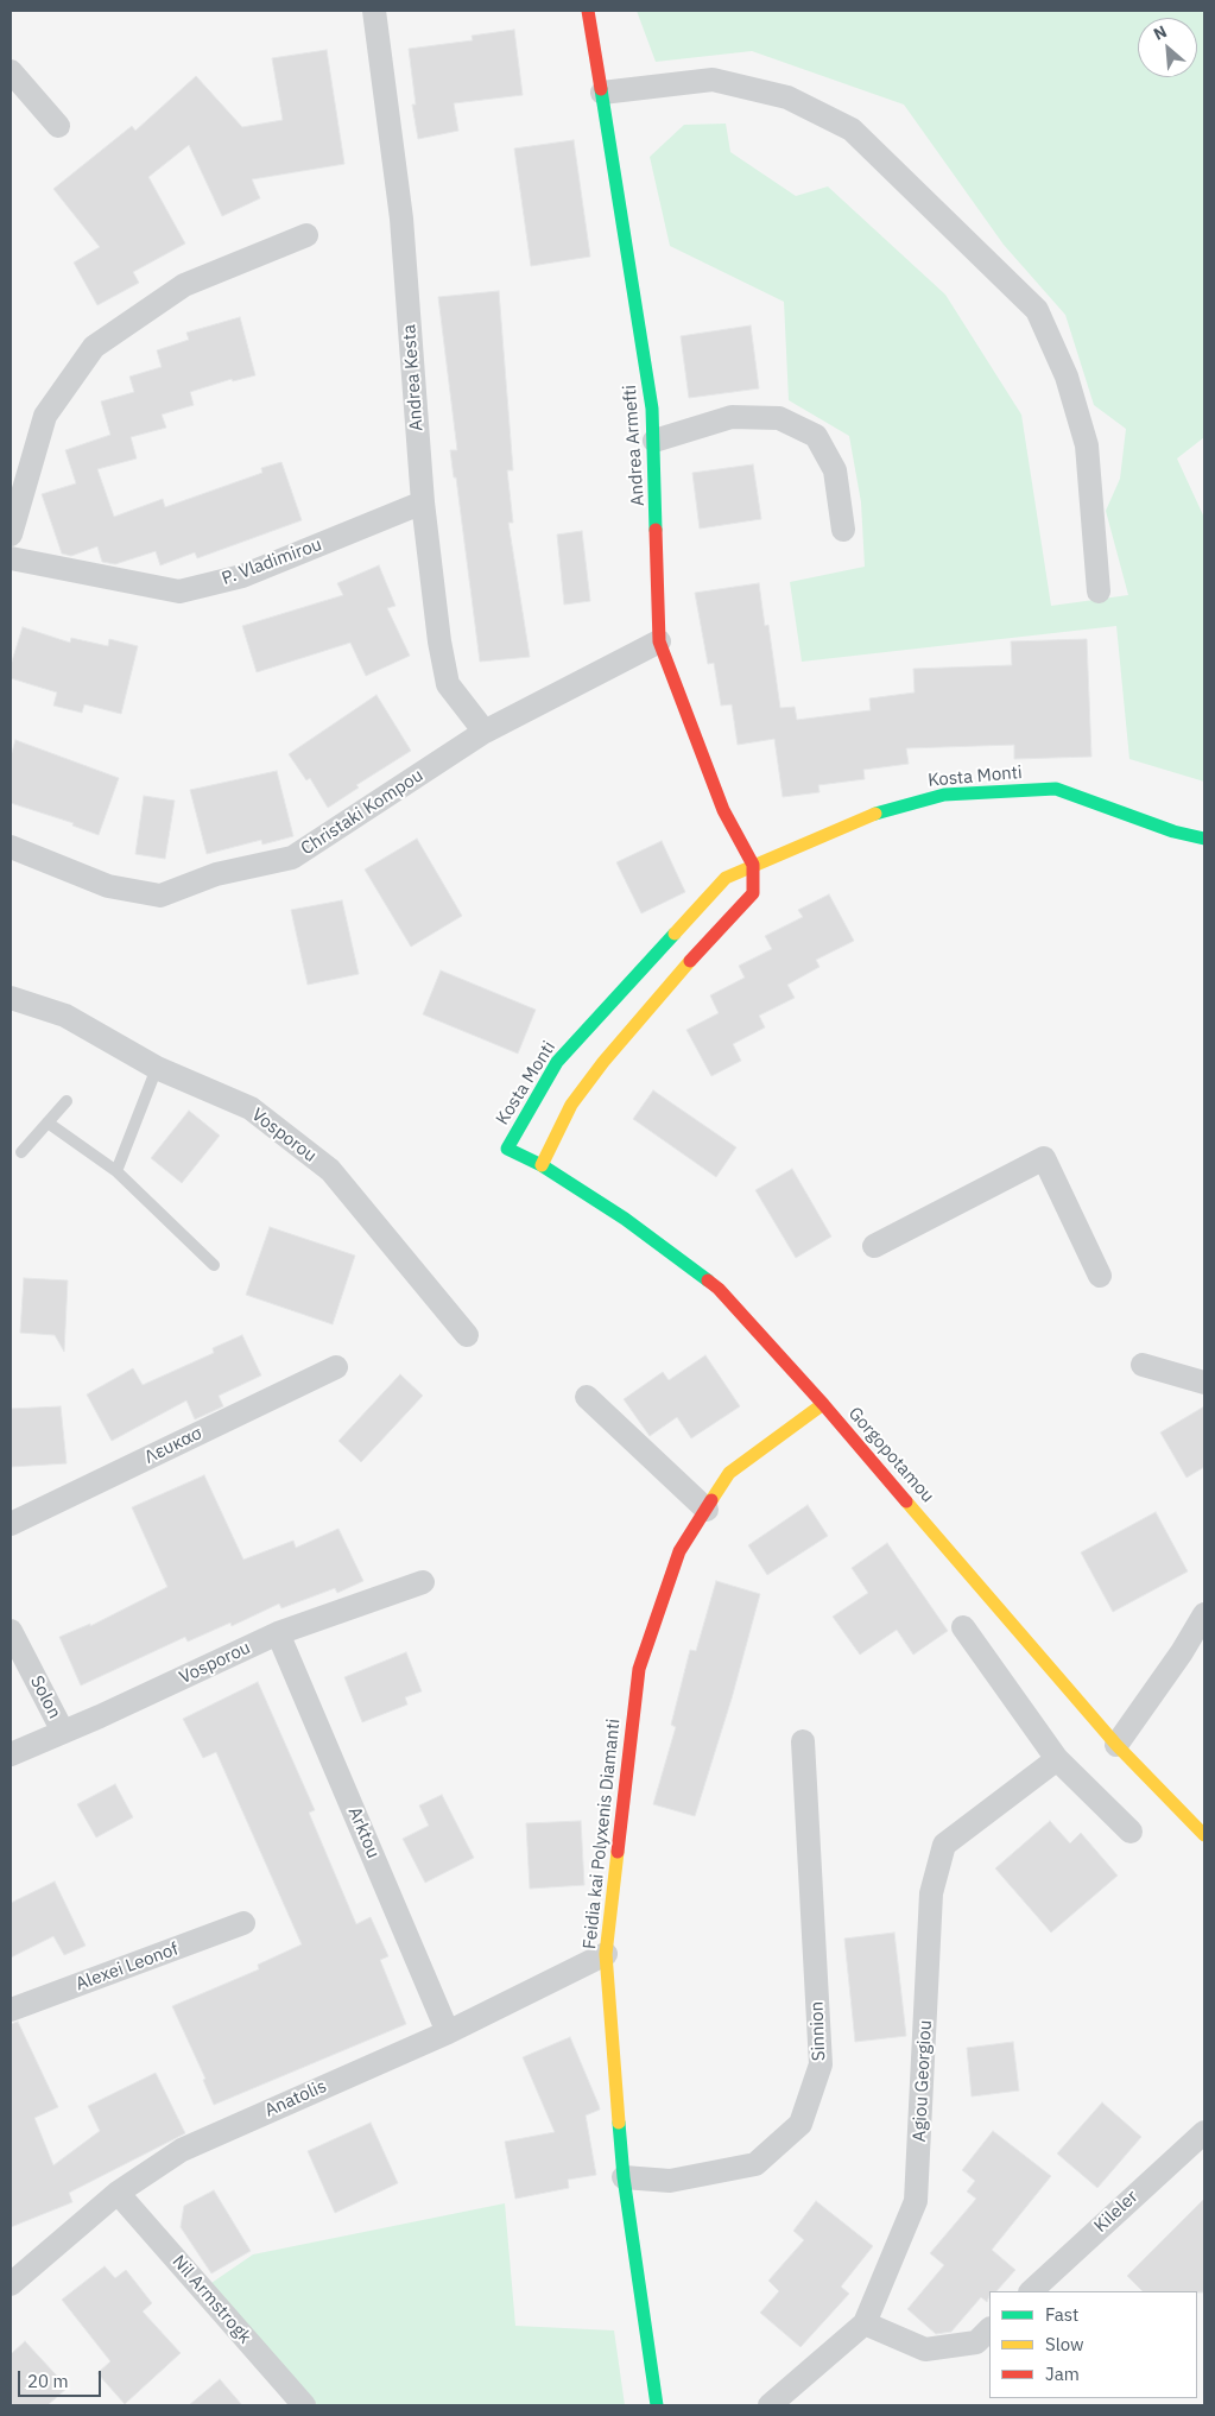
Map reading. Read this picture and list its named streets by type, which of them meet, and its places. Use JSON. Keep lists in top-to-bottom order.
{
  "streets": {
    "street": [
      "Andrea Kesta",
      "Andrea Armefti",
      "P. Vladimirou",
      "Kosta Monti",
      "Christaki Kompou",
      "Vosporou",
      "Λευκασ",
      "Gorgopotamou",
      "Solon",
      "Arktou",
      "Feidia kai Polyxenis Diamanti",
      "Alexei Leonof",
      "Sinnion",
      "Agiou Georgiou",
      "Anatolis",
      "Kileler",
      "Nil Armstrogk"
    ]
  },
  "crossings": [
    ["Andrea Kesta", "P. Vladimirou"],
    ["Andrea Kesta", "Christaki Kompou"],
    ["Andrea Armefti", "Kosta Monti"],
    ["Andrea Armefti", "Christaki Kompou"],
    ["Kosta Monti", "Gorgopotamou"],
    ["Vosporou", "Solon"],
    ["Vosporou", "Arktou"],
    ["Gorgopotamou", "Feidia kai Polyxenis Diamanti"],
    ["Arktou", "Anatolis"],
    ["Feidia kai Polyxenis Diamanti", "Sinnion"],
    ["Feidia kai Polyxenis Diamanti", "Anatolis"],
    ["Anatolis", "Nil Armstrogk"]
  ],
  "legend": ["Fast", "Slow", "Jam"],
  "scale_bar": "20 m",
  "north": "top left"
}
